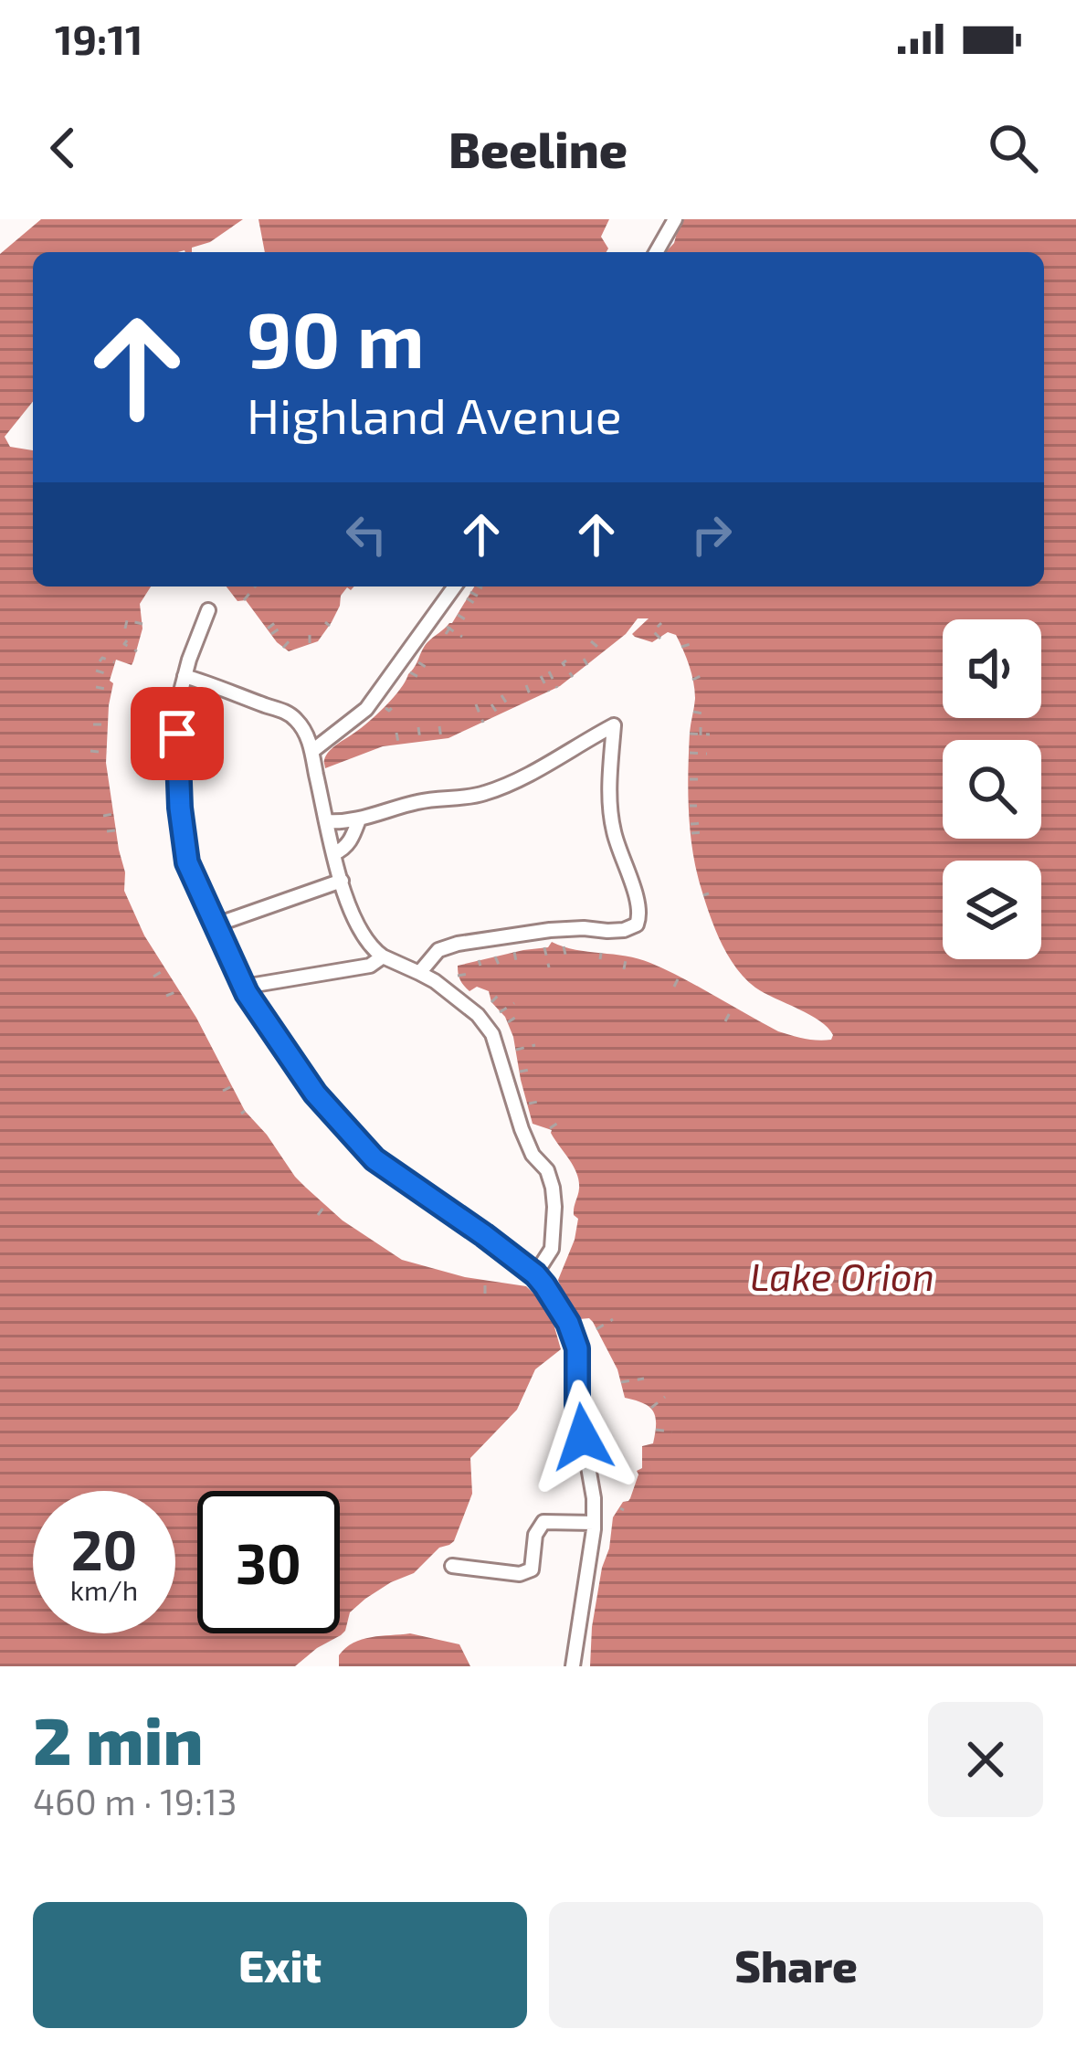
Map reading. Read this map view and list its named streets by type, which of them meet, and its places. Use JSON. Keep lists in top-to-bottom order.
{
  "water": ["Lake Orion"],
  "page": {
    "status": "19:11",
    "header": "Beeline",
    "turn": ["90 m", "Highland Avenue"],
    "speed": "20 km/h",
    "limit": "30",
    "heading": ["2 min", "460 m · 19:13"],
    "buttons": ["Exit", "Share"]
  }
}
